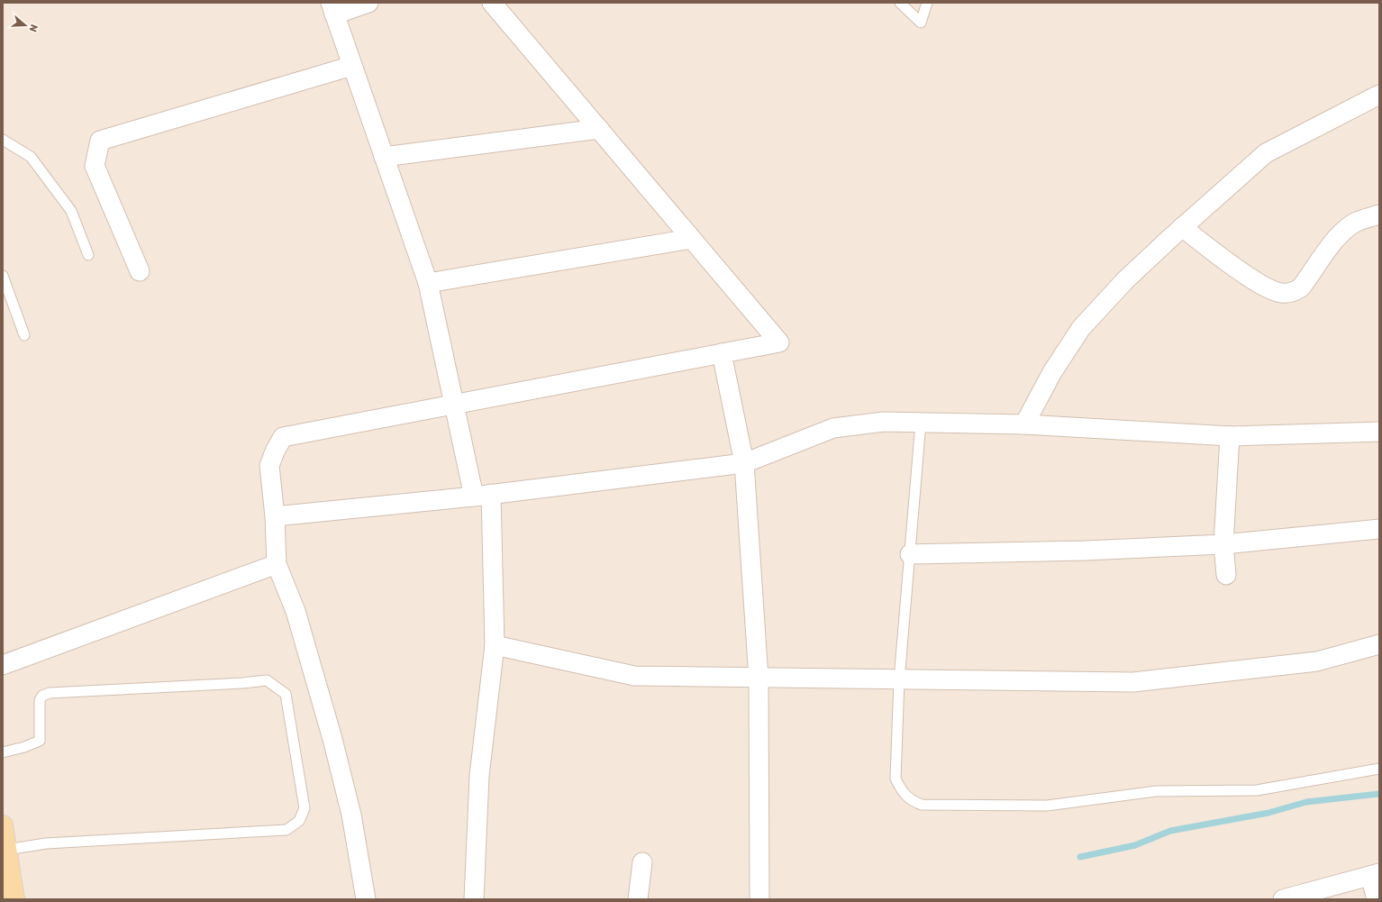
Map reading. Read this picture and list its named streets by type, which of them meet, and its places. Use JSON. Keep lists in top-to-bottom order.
{
  "north": "right"
}
